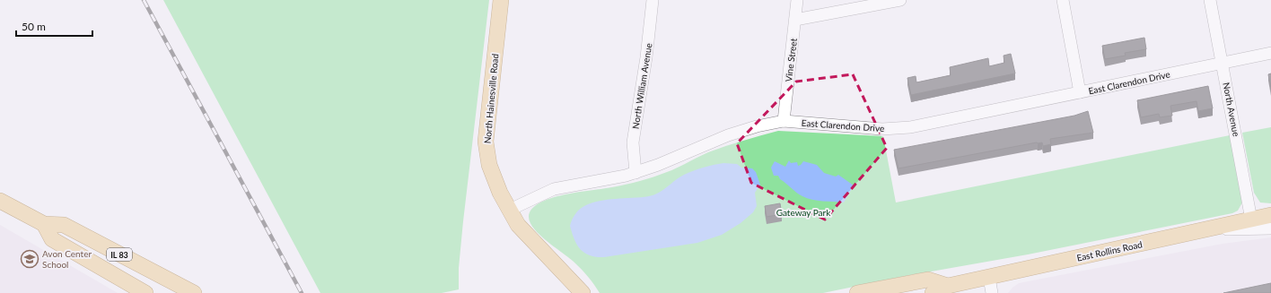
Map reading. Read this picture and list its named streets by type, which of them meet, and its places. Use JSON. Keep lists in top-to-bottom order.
{
  "streets": {
    "main road": ["North Hainesville Road", "East Rollins Road", "IL 83"],
    "street": [
      "Vine Street",
      "East Clarendon Drive",
      "North William Avenue",
      "North Avenue"
    ]
  },
  "crossings": [
    ["Vine Street", "East Clarendon Drive"],
    ["East Clarendon Drive", "North William Avenue"],
    ["East Clarendon Drive", "North Hainesville Road"],
    ["East Clarendon Drive", "North Avenue"],
    ["North Avenue", "East Rollins Road"]
  ],
  "parks": ["Gateway Park"],
  "places": {
    "school or university": ["Avon Center School"]
  },
  "scale_bar": "50 m"
}
